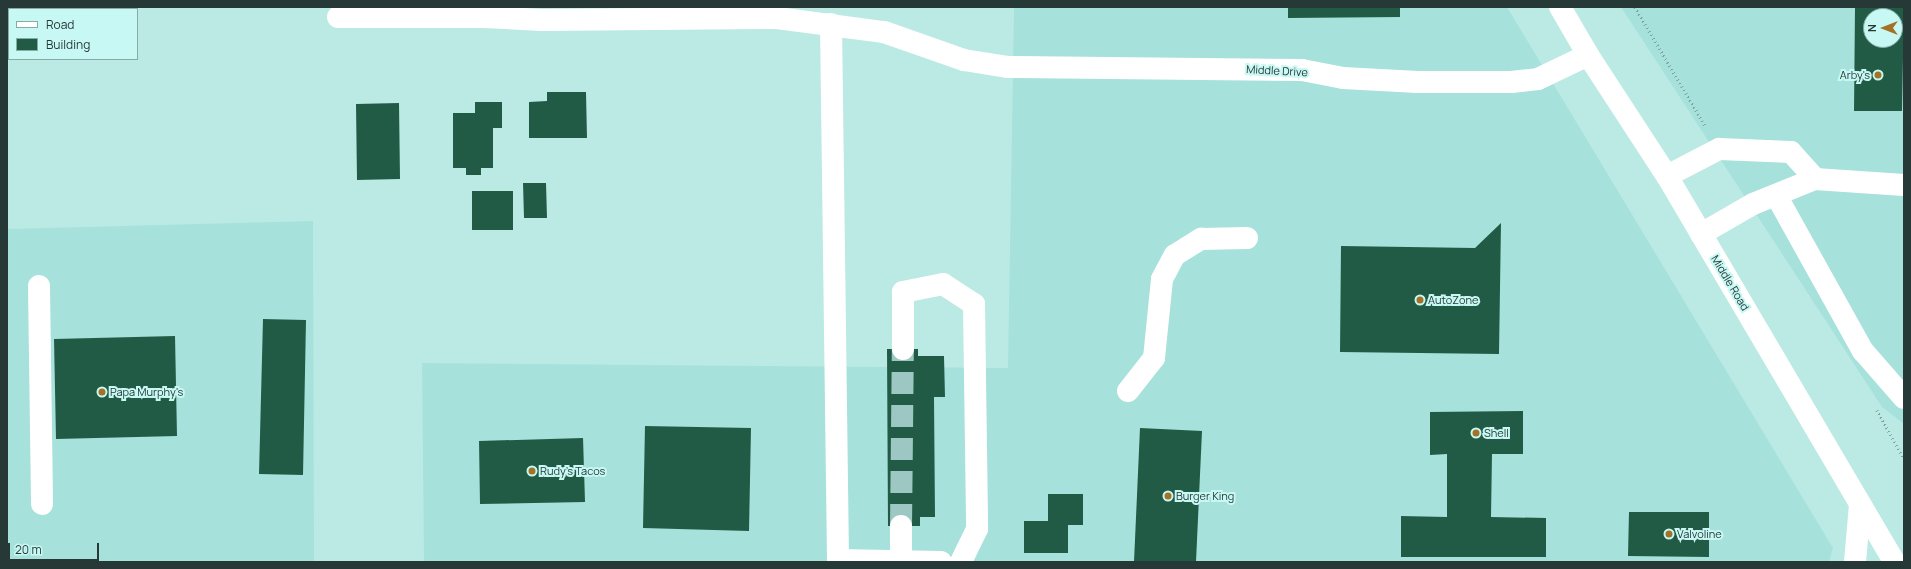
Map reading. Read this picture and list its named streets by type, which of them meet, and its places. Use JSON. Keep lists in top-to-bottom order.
{
  "streets": {
    "main road": ["Middle Drive", "Middle Road"]
  },
  "crossings": [
    ["Middle Drive", "Middle Road"]
  ],
  "places": [
    "Arby's",
    "AutoZone",
    "Papa Murphy's",
    "Shell",
    "Rudy's Tacos",
    "Burger King",
    "Valvoline"
  ],
  "legend": ["Road", "Building"],
  "scale_bar": "20 m",
  "north": "left"
}
